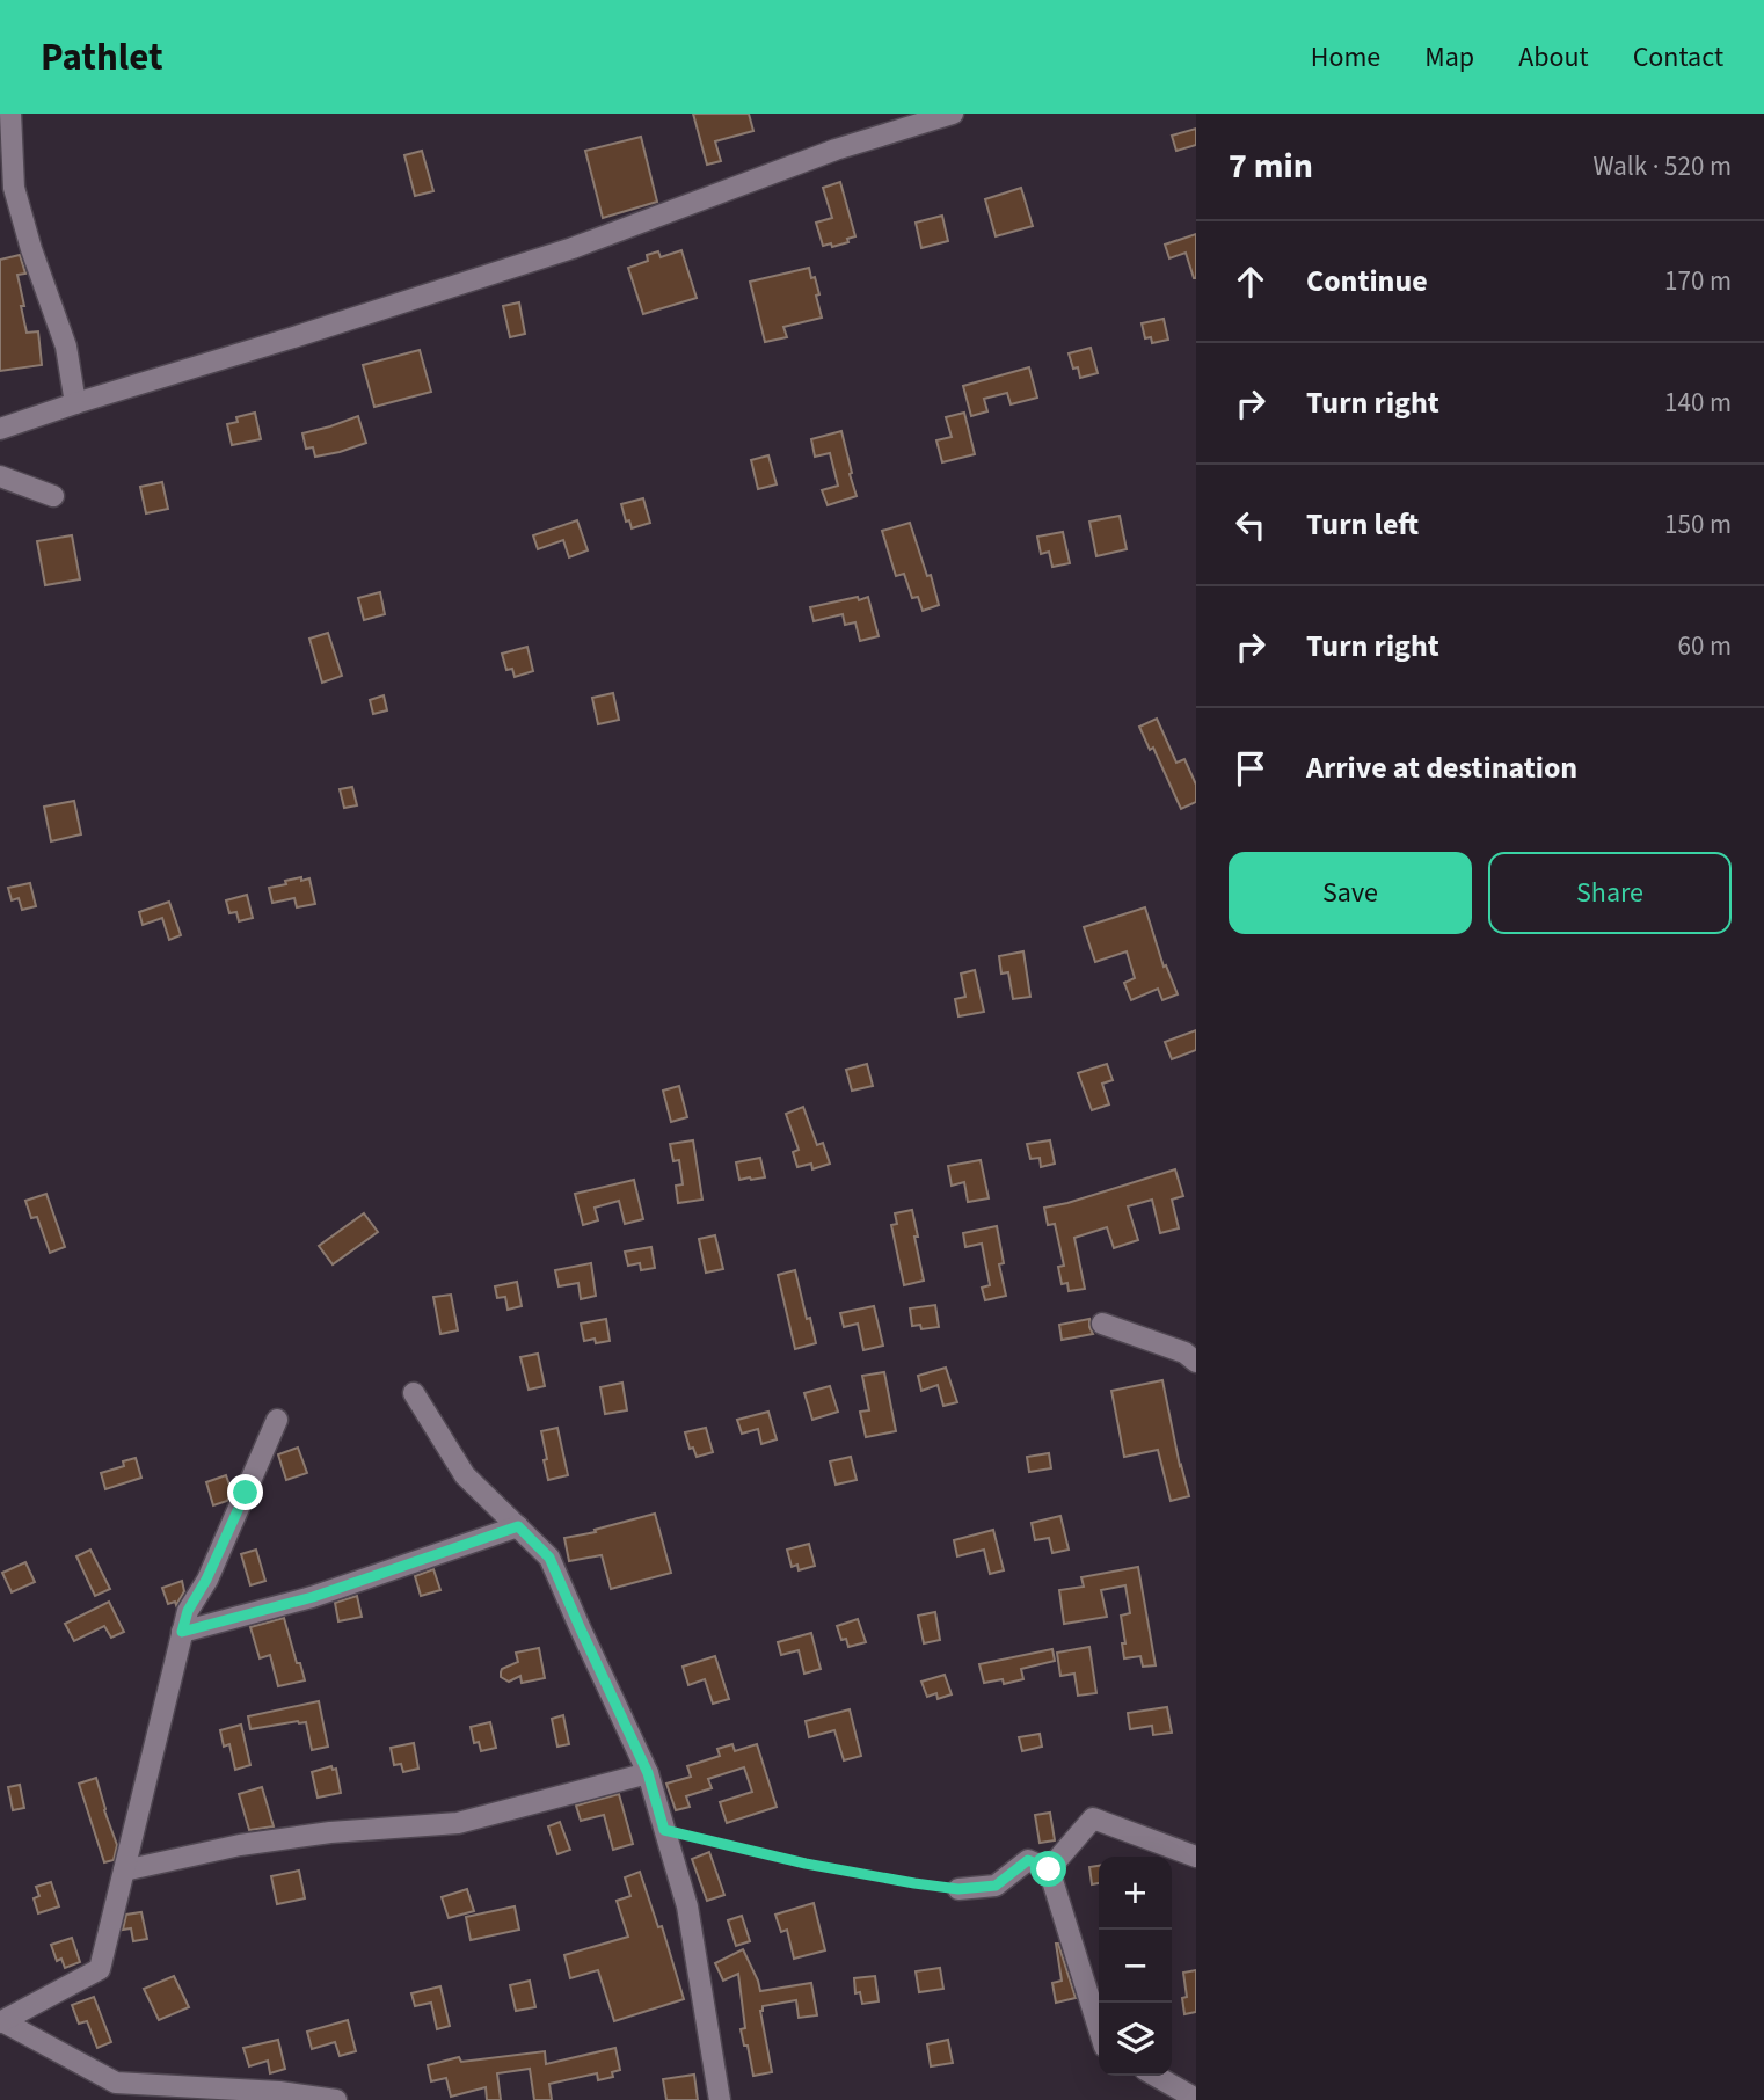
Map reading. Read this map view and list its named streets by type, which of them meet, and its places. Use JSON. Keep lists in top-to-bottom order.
{
  "page": {
    "header": "Pathlet",
    "nav": [
      "Home",
      "Map",
      "About",
      "Contact"
    ],
    "heading": ["7 min", "Walk · 520 m"],
    "list": [
      ["Continue", "170 m"],
      ["Turn right", "140 m"],
      ["Turn left", "150 m"],
      ["Turn right", "60 m"],
      "Arrive at destination"
    ],
    "buttons": ["Save", "Share"],
    "map_buttons": ["+", "−"]
  }
}
